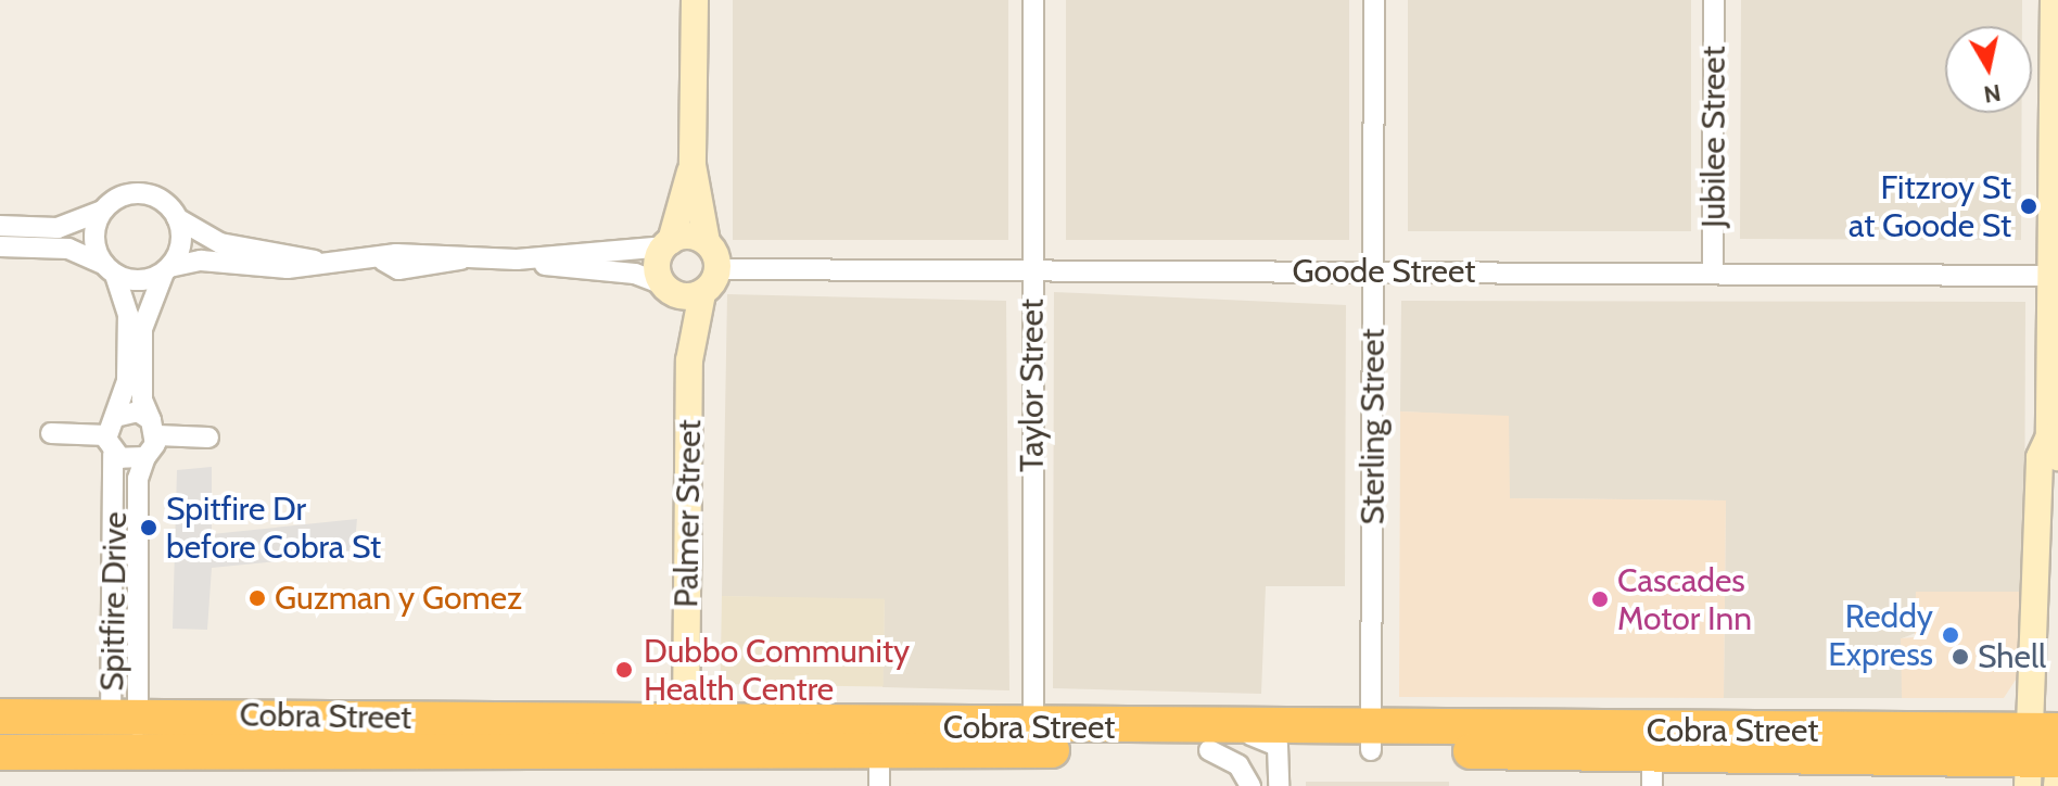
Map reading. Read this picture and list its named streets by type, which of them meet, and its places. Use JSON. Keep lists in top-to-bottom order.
{
  "streets": {
    "highway": ["Cobra Street"],
    "street": [
      "Jubilee Street",
      "Goode Street",
      "Taylor Street",
      "Sterling Street",
      "Palmer Street",
      "Spitfire Drive"
    ]
  },
  "crossings": [
    ["Jubilee Street", "Goode Street"],
    ["Goode Street", "Taylor Street"],
    ["Goode Street", "Sterling Street"],
    ["Goode Street", "Palmer Street"],
    ["Taylor Street", "Cobra Street"],
    ["Sterling Street", "Cobra Street"],
    ["Palmer Street", "Cobra Street"],
    ["Spitfire Drive", "Cobra Street"]
  ],
  "places": [
    "Fitzroy St at Goode St",
    "Spitfire Dr before Cobra St",
    "Guzman y Gomez",
    "Cascades Motor Inn",
    "Reddy Express",
    "Shell",
    "Dubbo Community Health Centre"
  ],
  "north": "bottom"
}
